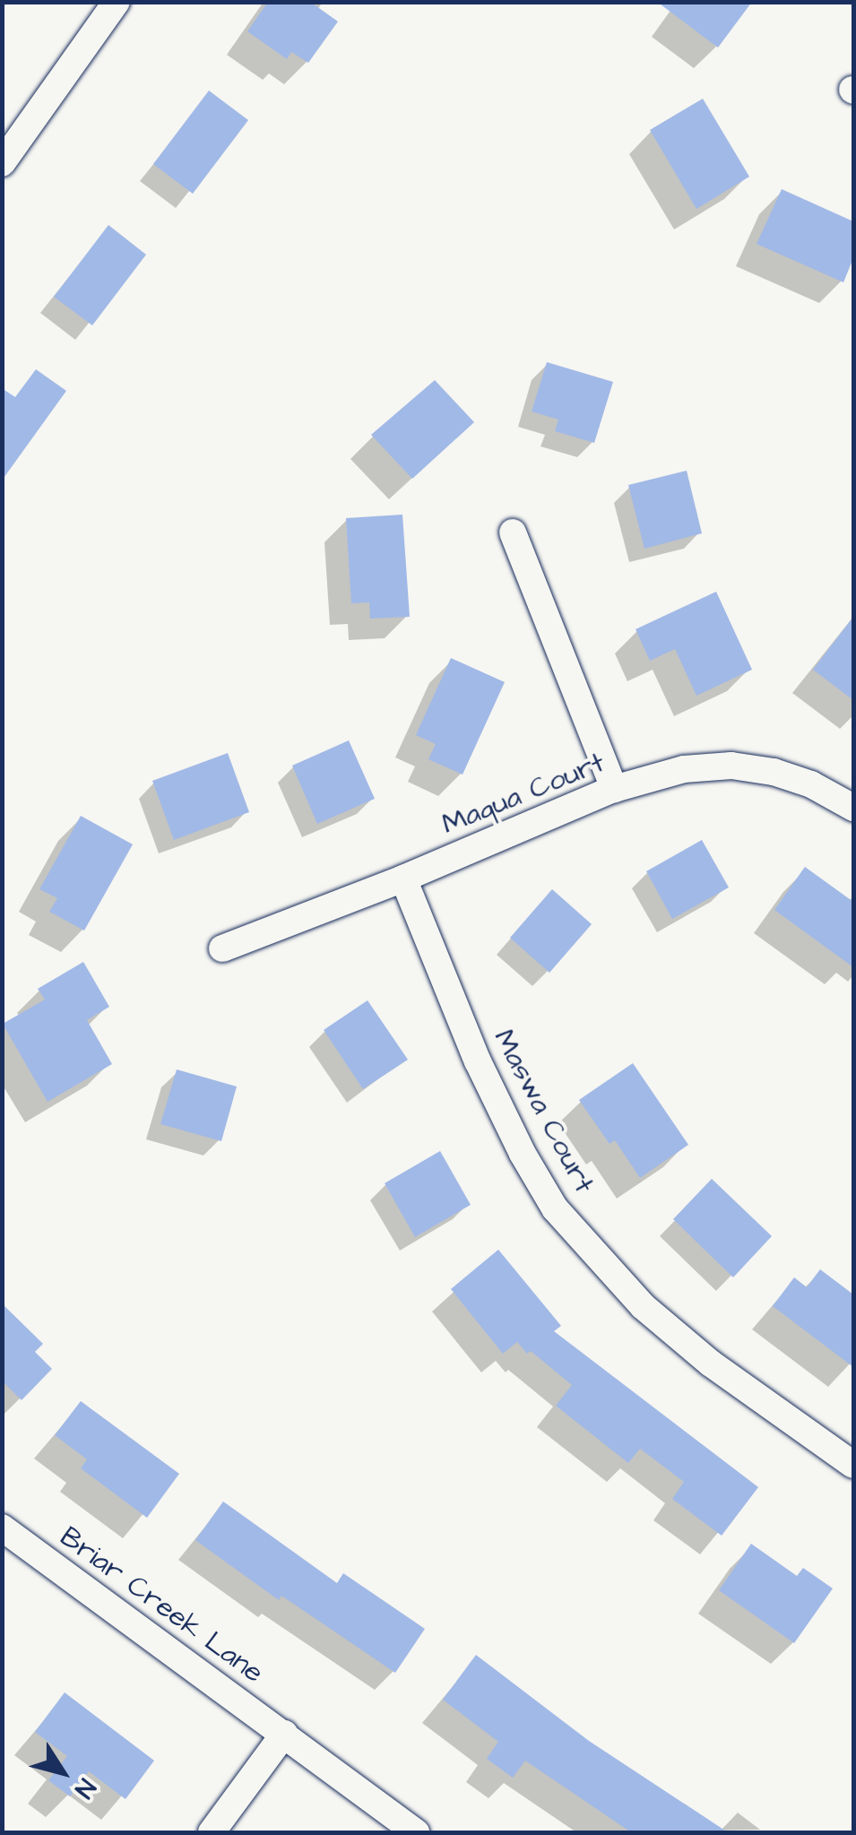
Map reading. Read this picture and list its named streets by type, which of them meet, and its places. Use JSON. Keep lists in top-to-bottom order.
{
  "streets": {
    "street": ["Maqua Court", "Maswa Court", "Briar Creek Lane"]
  },
  "crossings": [
    ["Maqua Court", "Maswa Court"]
  ],
  "north": "bottom right"
}
